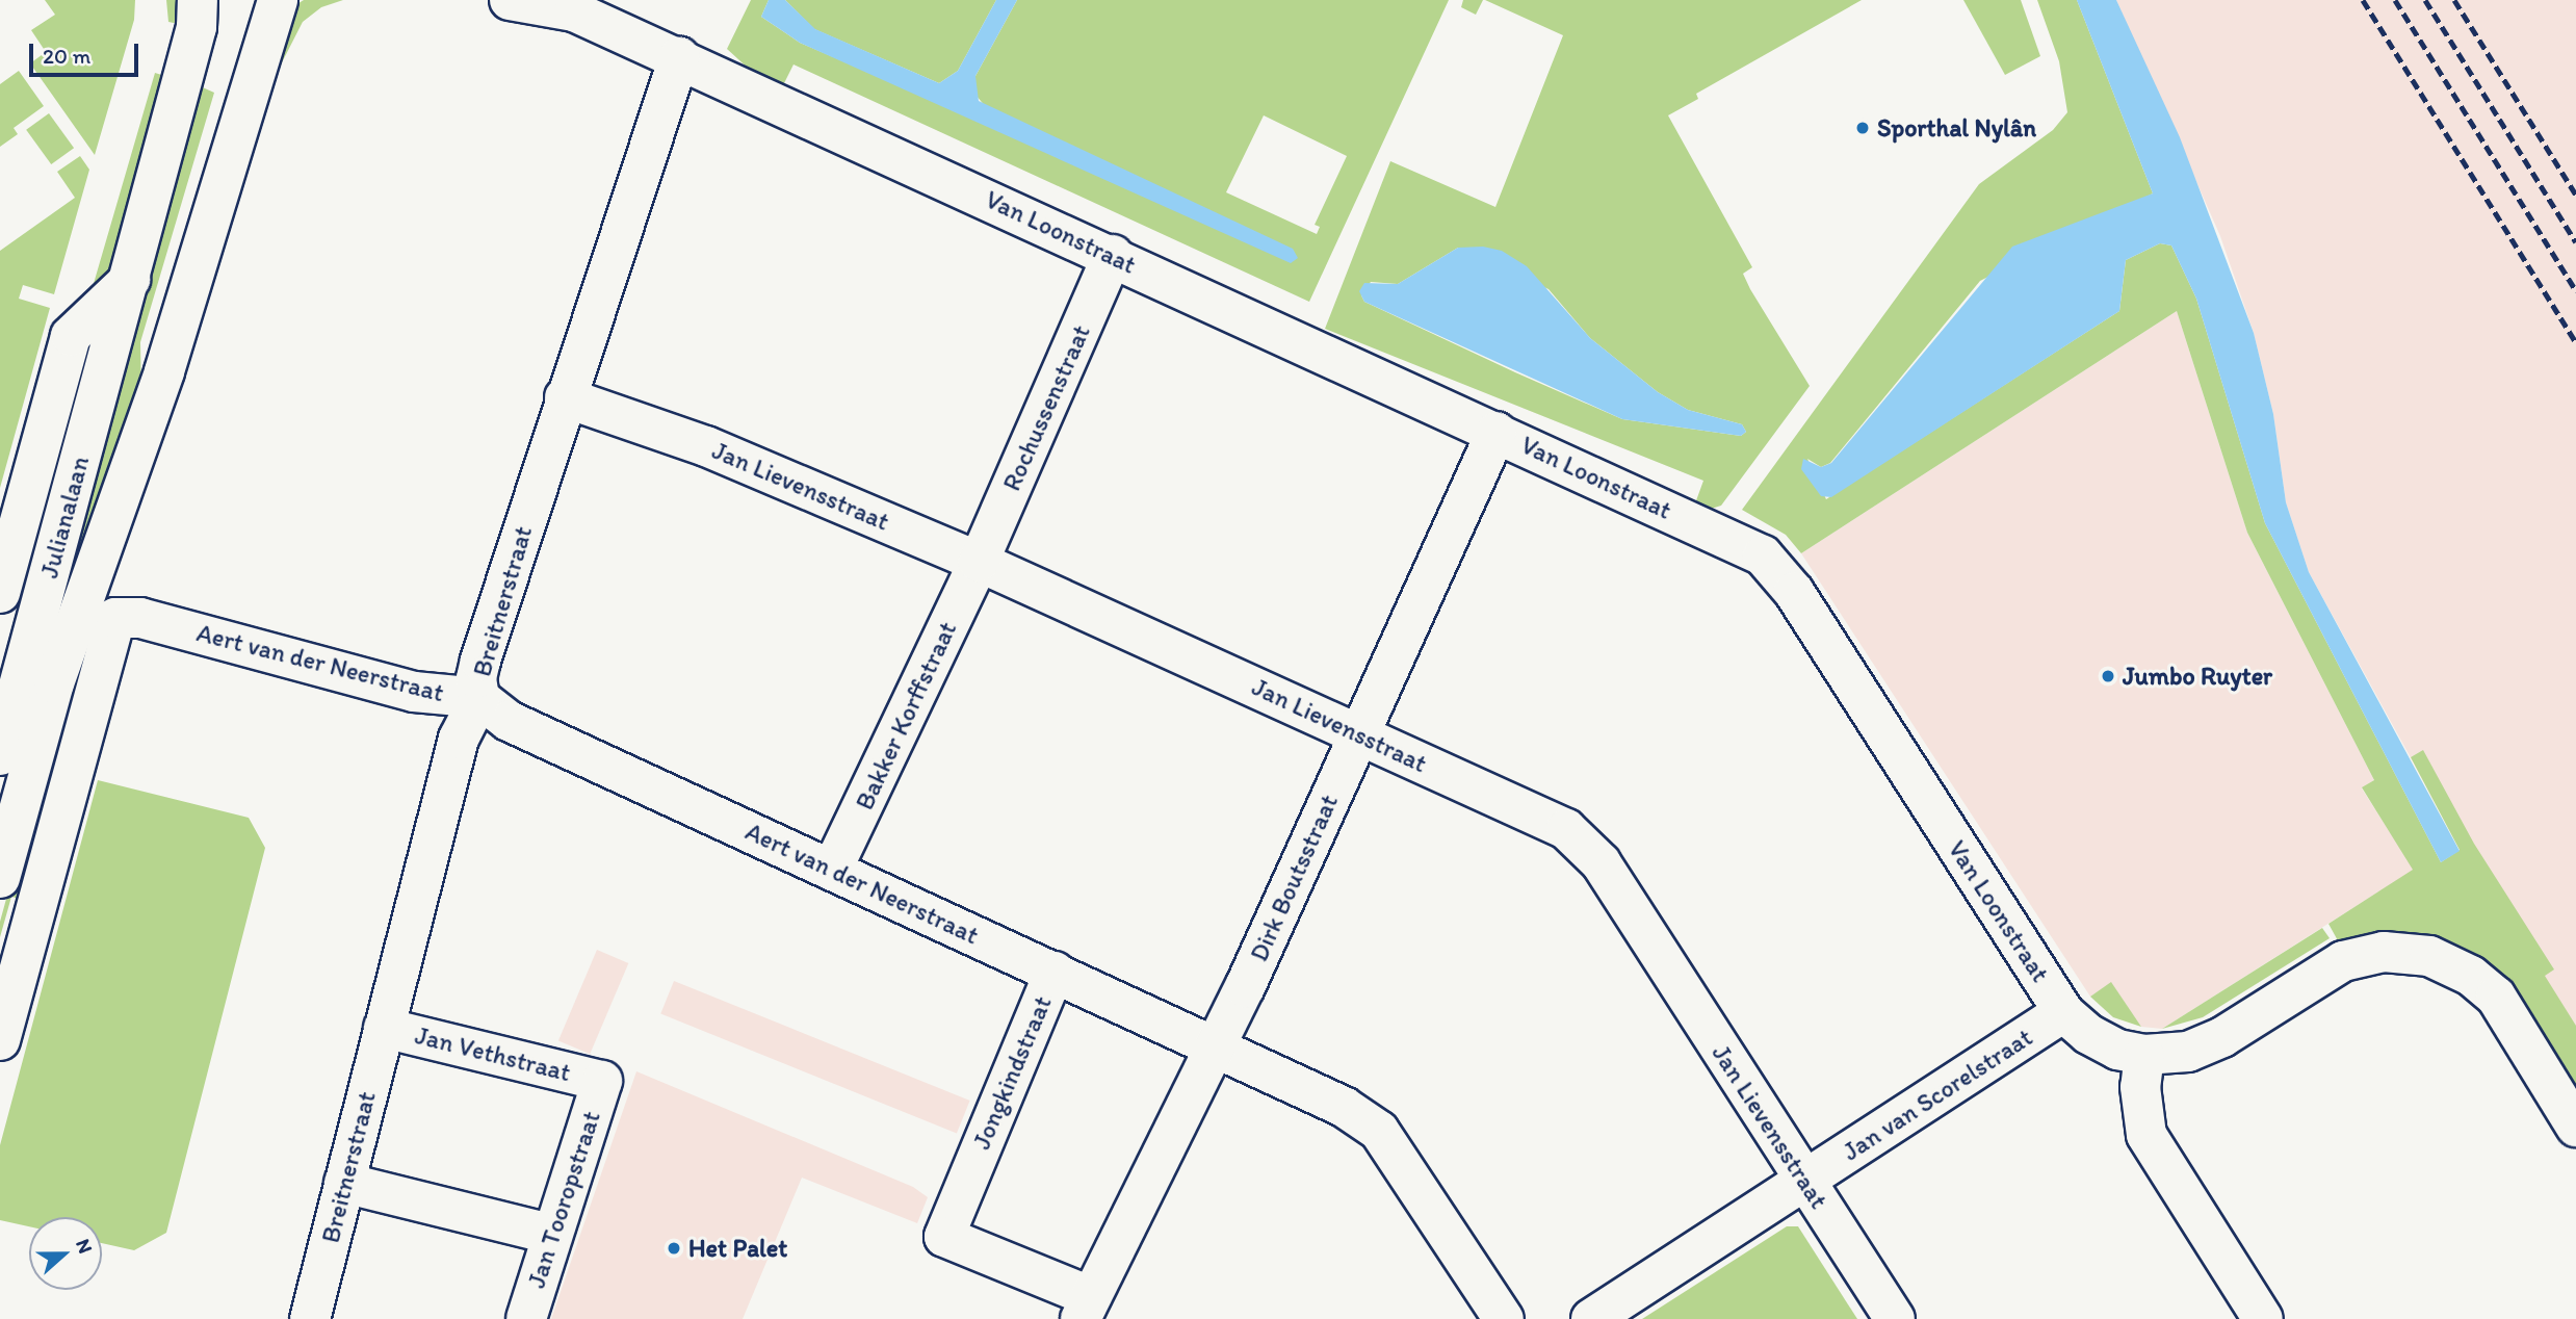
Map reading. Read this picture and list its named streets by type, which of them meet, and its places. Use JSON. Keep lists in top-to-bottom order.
{
  "streets": {
    "street": [
      "Van Loonstraat",
      "Rochussenstraat",
      "Jan Lievensstraat",
      "Julianalaan",
      "Breitnerstraat",
      "Aert van der Neerstraat",
      "Bakker Korffstraat",
      "Dirk Boutsstraat",
      "Jan Vethstraat",
      "Jongkindstraat",
      "Jan van Scorelstraat",
      "Jan Tooropstraat"
    ]
  },
  "crossings": [
    ["Van Loonstraat", "Rochussenstraat"],
    ["Van Loonstraat", "Breitnerstraat"],
    ["Van Loonstraat", "Dirk Boutsstraat"],
    ["Van Loonstraat", "Jan van Scorelstraat"],
    ["Rochussenstraat", "Jan Lievensstraat"],
    ["Rochussenstraat", "Bakker Korffstraat"],
    ["Jan Lievensstraat", "Breitnerstraat"],
    ["Jan Lievensstraat", "Bakker Korffstraat"],
    ["Jan Lievensstraat", "Dirk Boutsstraat"],
    ["Jan Lievensstraat", "Jan van Scorelstraat"],
    ["Breitnerstraat", "Aert van der Neerstraat"],
    ["Breitnerstraat", "Jan Vethstraat"],
    ["Aert van der Neerstraat", "Bakker Korffstraat"],
    ["Aert van der Neerstraat", "Dirk Boutsstraat"],
    ["Aert van der Neerstraat", "Jongkindstraat"],
    ["Dirk Boutsstraat", "Jongkindstraat"],
    ["Jan Vethstraat", "Jan Tooropstraat"]
  ],
  "places": ["Sporthal Nylân", "Jumbo Ruyter", "Het Palet"],
  "scale_bar": "20 m",
  "north": "right"
}
